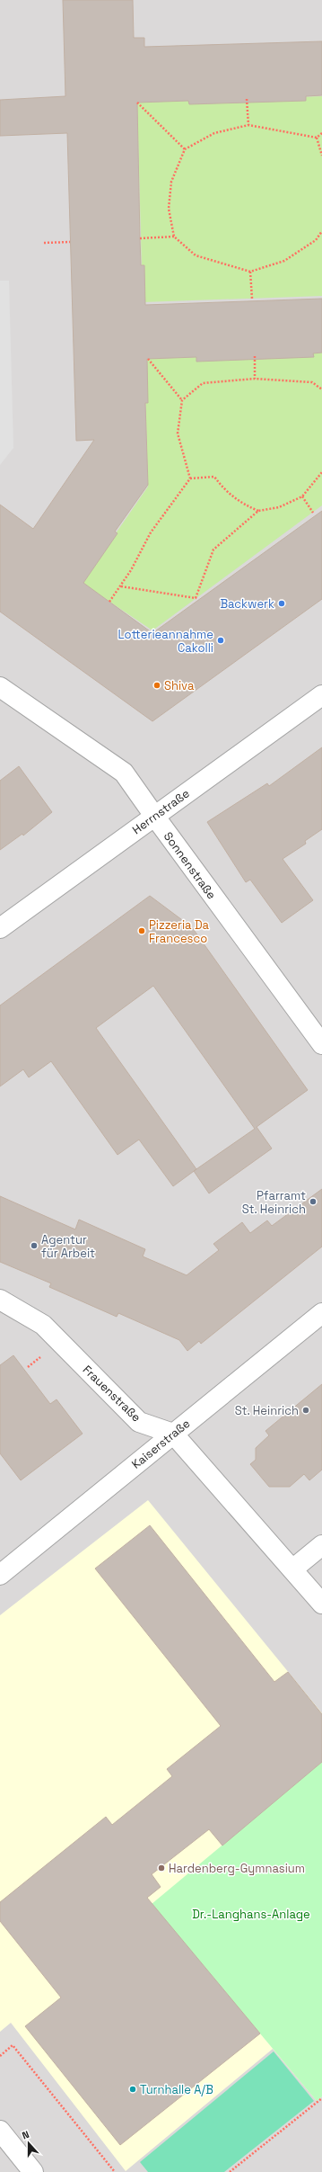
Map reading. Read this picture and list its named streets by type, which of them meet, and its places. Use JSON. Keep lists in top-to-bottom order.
{
  "streets": {
    "street": [
      "Herrnstraße",
      "Sonnenstraße",
      "Frauenstraße",
      "Kaiserstraße"
    ]
  },
  "crossings": [
    ["Herrnstraße", "Sonnenstraße"],
    ["Frauenstraße", "Kaiserstraße"]
  ],
  "parks": ["Dr.-Langhans-Anlage"],
  "places": [
    "Backwerk",
    "Lotterieannahme Cakolli",
    "Shiva",
    "Pizzeria Da Francesco",
    "Pfarramt St. Heinrich",
    "Agentur für Arbeit",
    "St. Heinrich",
    "Hardenberg-Gymnasium",
    "Turnhalle A/B"
  ],
  "north": "top"
}
